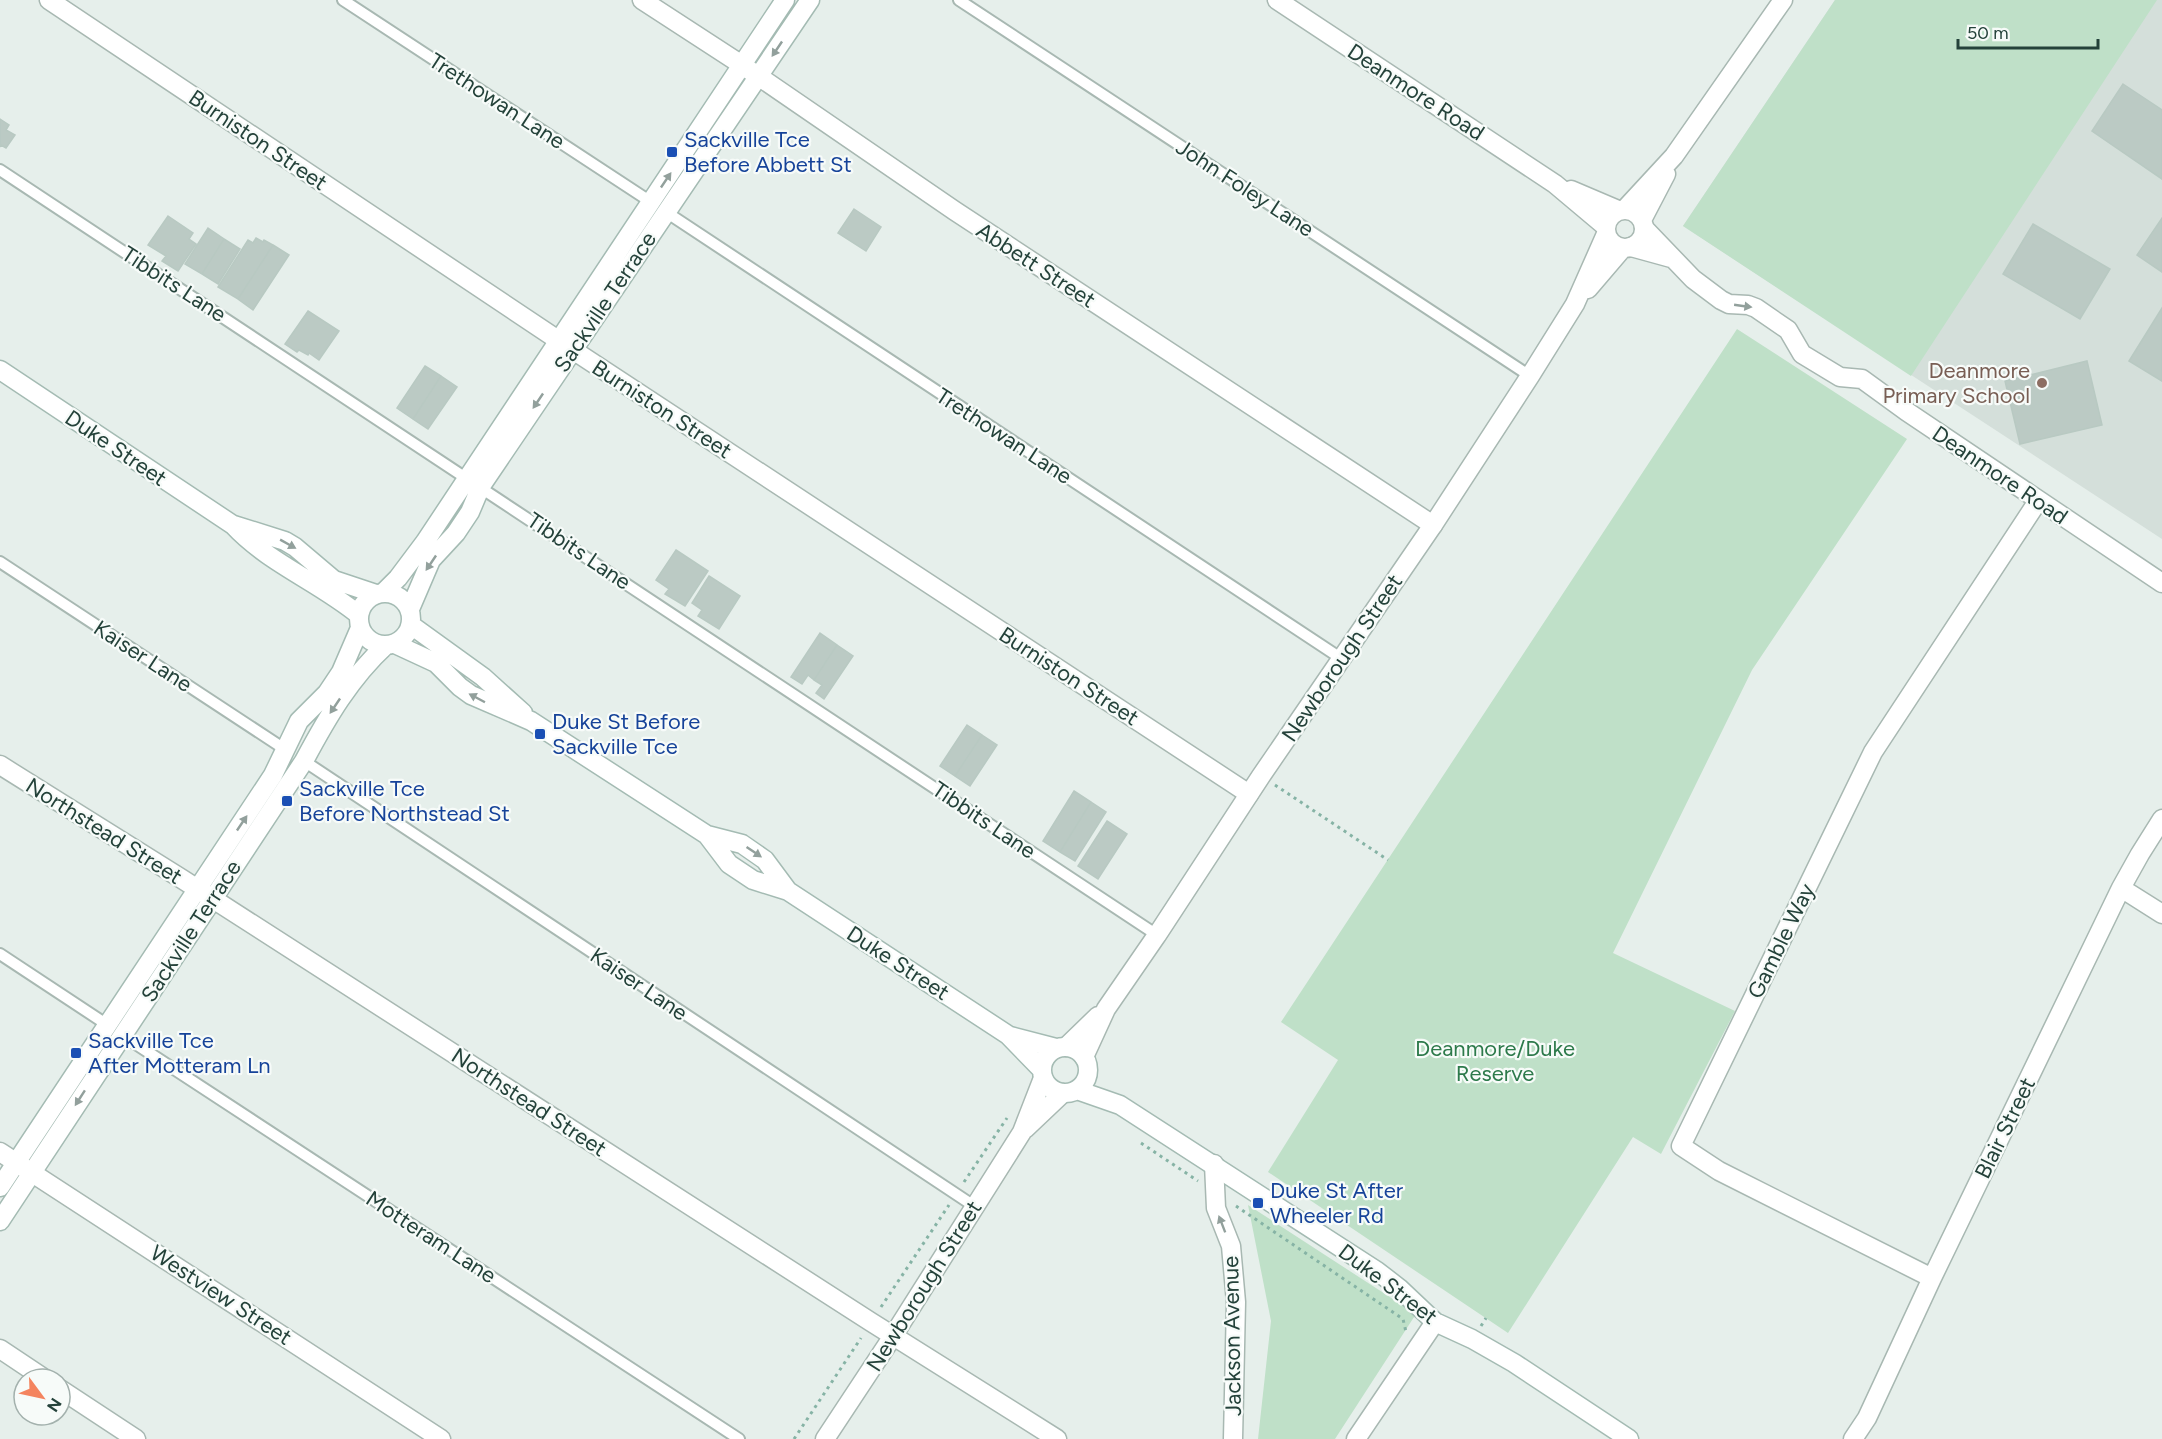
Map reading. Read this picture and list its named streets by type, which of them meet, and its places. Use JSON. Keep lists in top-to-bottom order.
{
  "streets": {
    "street": [
      "Deanmore Road",
      "Burniston Street",
      "Abbett Street",
      "Sackville Terrace",
      "Duke Street",
      "Newborough Street",
      "Northstead Street",
      "Gamble Way",
      "Blair Street",
      "Westview Street",
      "Jackson Avenue"
    ],
    "lane": [
      "Trethowan Lane",
      "John Foley Lane",
      "Tibbits Lane",
      "Kaiser Lane",
      "Motteram Lane"
    ]
  },
  "crossings": [
    ["Deanmore Road", "Newborough Street"],
    ["Deanmore Road", "Gamble Way"],
    ["Trethowan Lane", "Sackville Terrace"],
    ["Trethowan Lane", "Newborough Street"],
    ["Burniston Street", "Sackville Terrace"],
    ["Burniston Street", "Newborough Street"],
    ["John Foley Lane", "Newborough Street"],
    ["Abbett Street", "Sackville Terrace"],
    ["Abbett Street", "Newborough Street"],
    ["Tibbits Lane", "Sackville Terrace"],
    ["Tibbits Lane", "Newborough Street"],
    ["Sackville Terrace", "Duke Street"],
    ["Sackville Terrace", "Kaiser Lane"],
    ["Sackville Terrace", "Northstead Street"],
    ["Sackville Terrace", "Motteram Lane"],
    ["Sackville Terrace", "Westview Street"],
    ["Duke Street", "Newborough Street"],
    ["Duke Street", "Jackson Avenue"],
    ["Kaiser Lane", "Newborough Street"],
    ["Newborough Street", "Northstead Street"],
    ["Gamble Way", "Blair Street"]
  ],
  "one_way": ["Deanmore Road", "Jackson Avenue"],
  "parks": ["Deanmore/Duke Reserve"],
  "places": {
    "transit": [
      "Sackville Tce Before Abbett St",
      "Duke St Before Sackville Tce",
      "Sackville Tce Before Northstead St",
      "Sackville Tce After Motteram Ln",
      "Duke St After Wheeler Rd"
    ],
    "other": ["Deanmore Primary School"]
  },
  "scale_bar": "50 m",
  "north": "bottom right"
}
